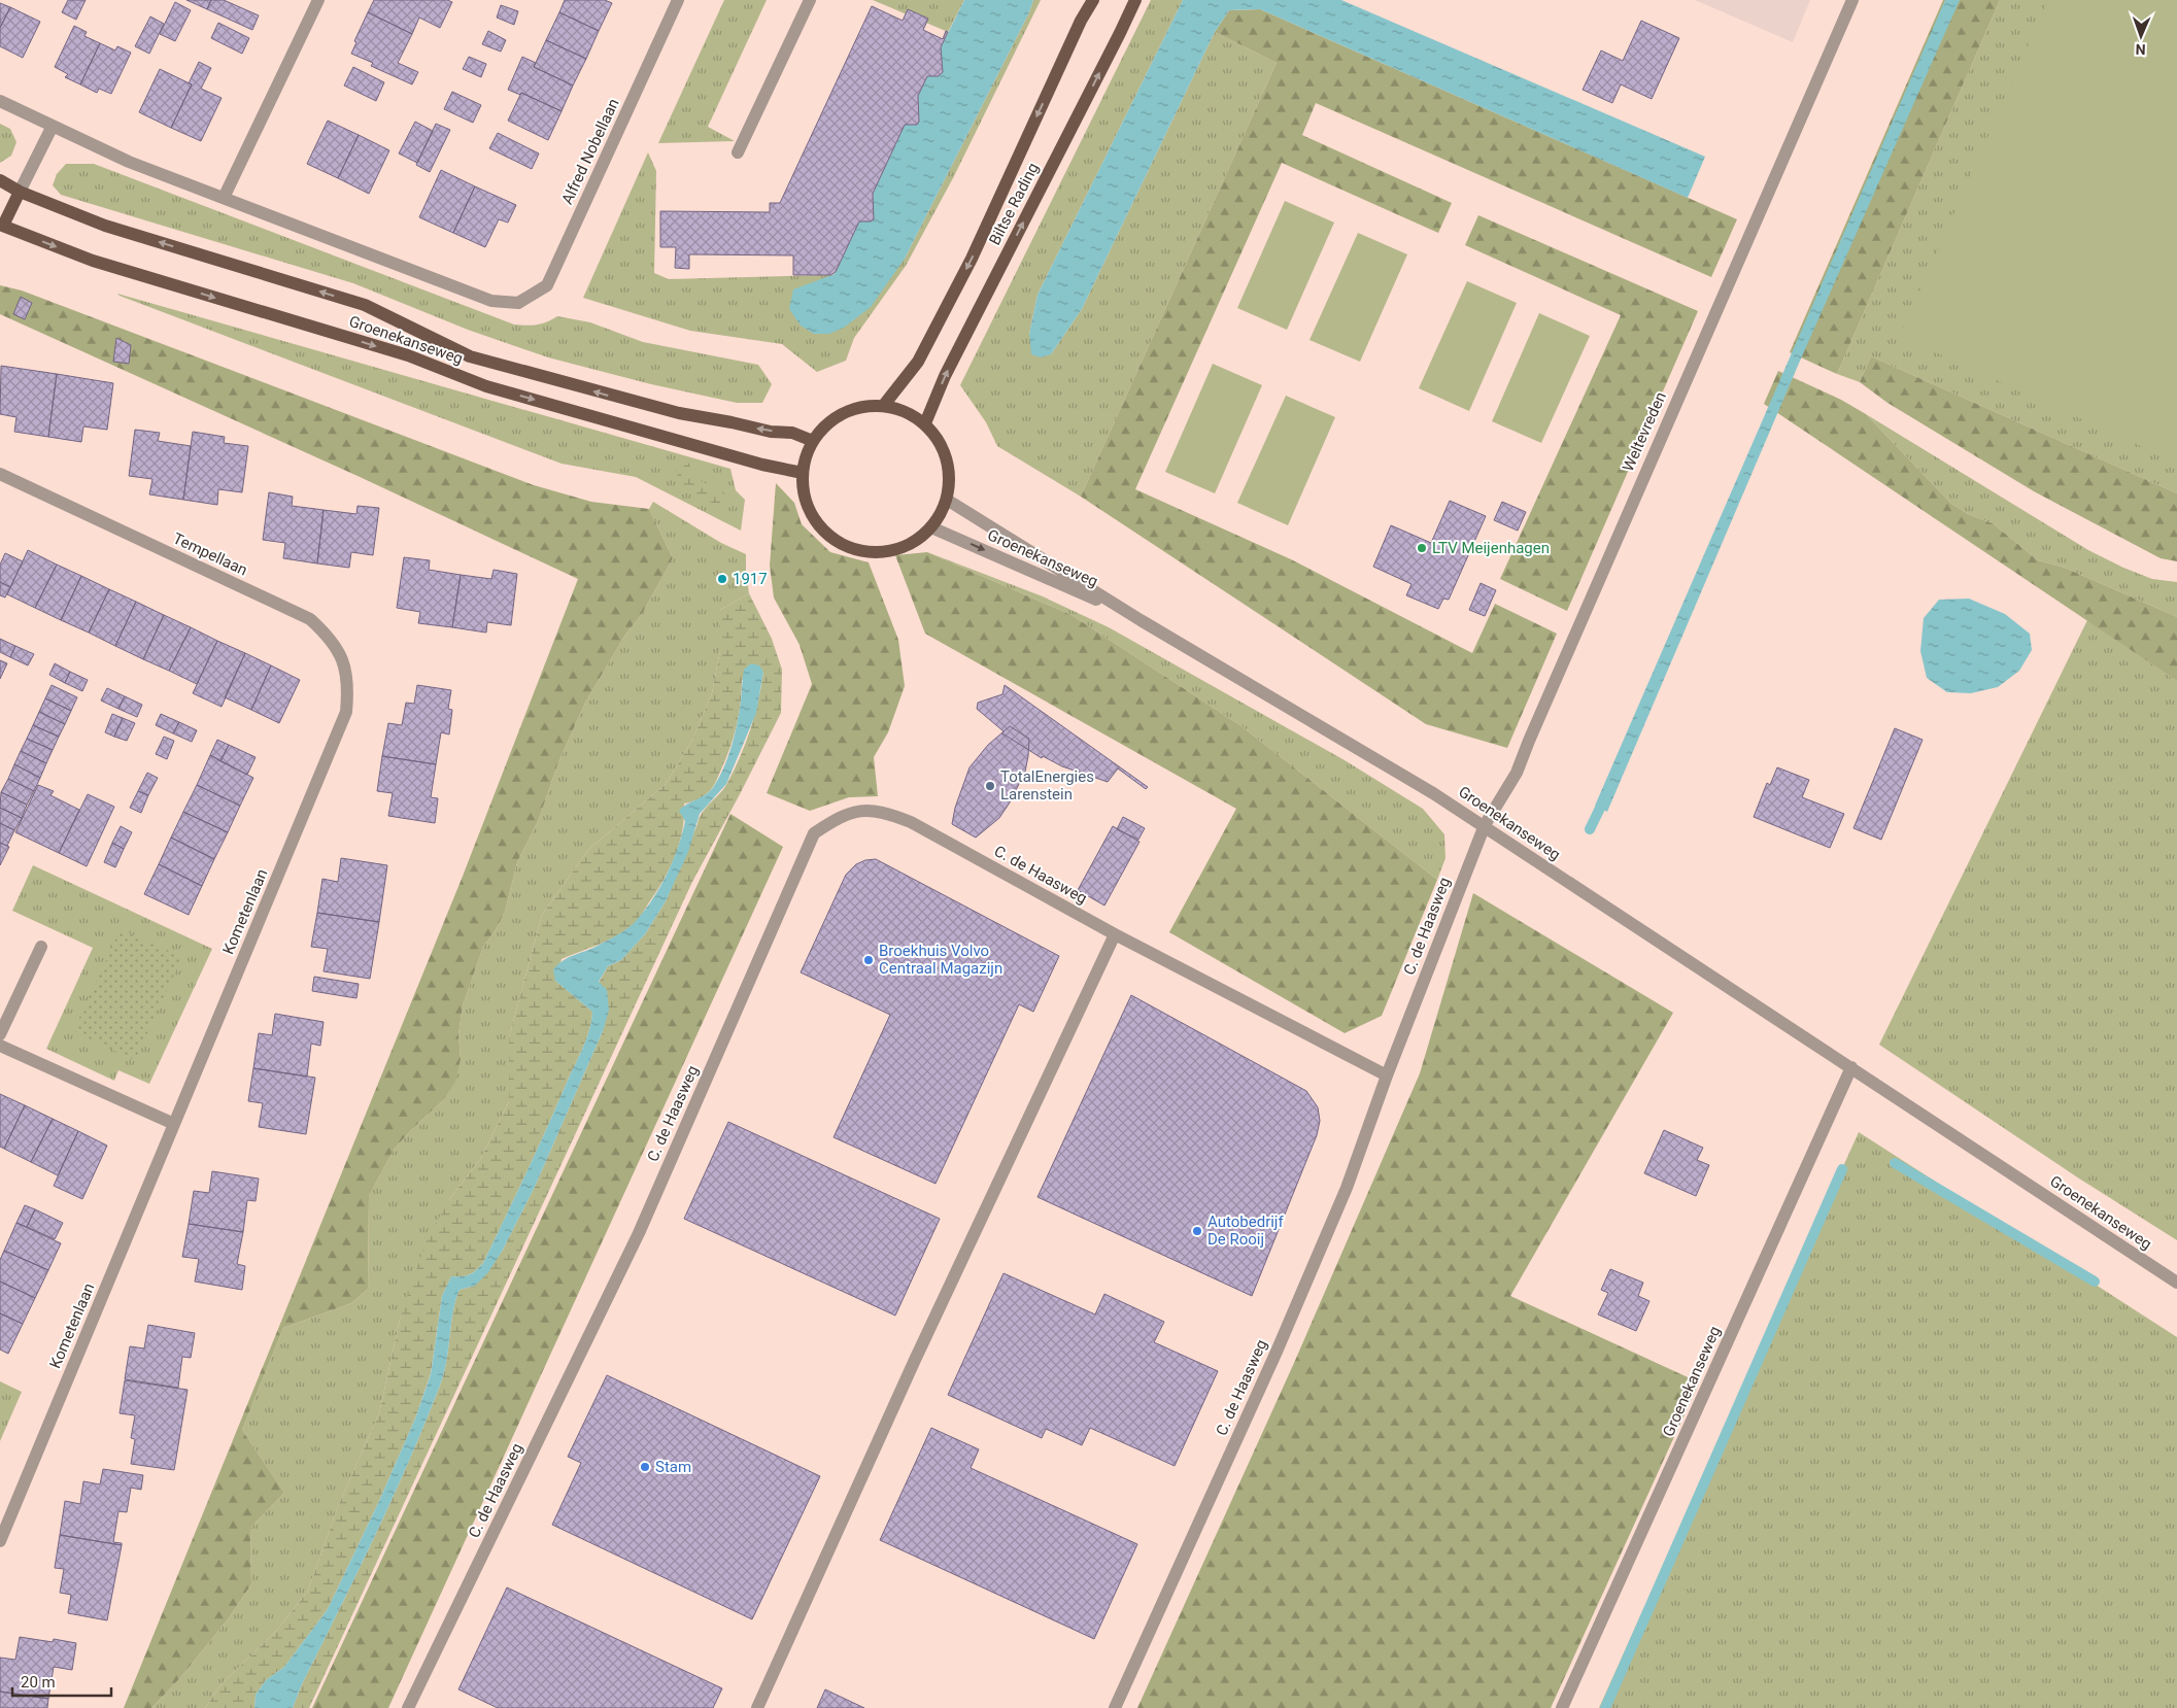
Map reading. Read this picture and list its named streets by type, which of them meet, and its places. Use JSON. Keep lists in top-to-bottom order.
{
  "streets": {
    "main road": ["Biltse Rading", "Groenekanseweg"],
    "street": [
      "Alfred Nobellaan",
      "Weltevreden",
      "Tempellaan",
      "C. de Haasweg",
      "Kometenlaan"
    ]
  },
  "crossings": [
    ["Biltse Rading", "Groenekanseweg"],
    ["Groenekanseweg", "Weltevreden"],
    ["Weltevreden", "C. de Haasweg"],
    ["Tempellaan", "Kometenlaan"]
  ],
  "places": [
    "LTV Meijenhagen",
    "1917",
    "TotalEnergies Larenstein",
    "Broekhuis Volvo Centraal Magazijn",
    "Autobedrijf De Rooij",
    "Stam"
  ],
  "scale_bar": "20 m",
  "north": "bottom"
}
